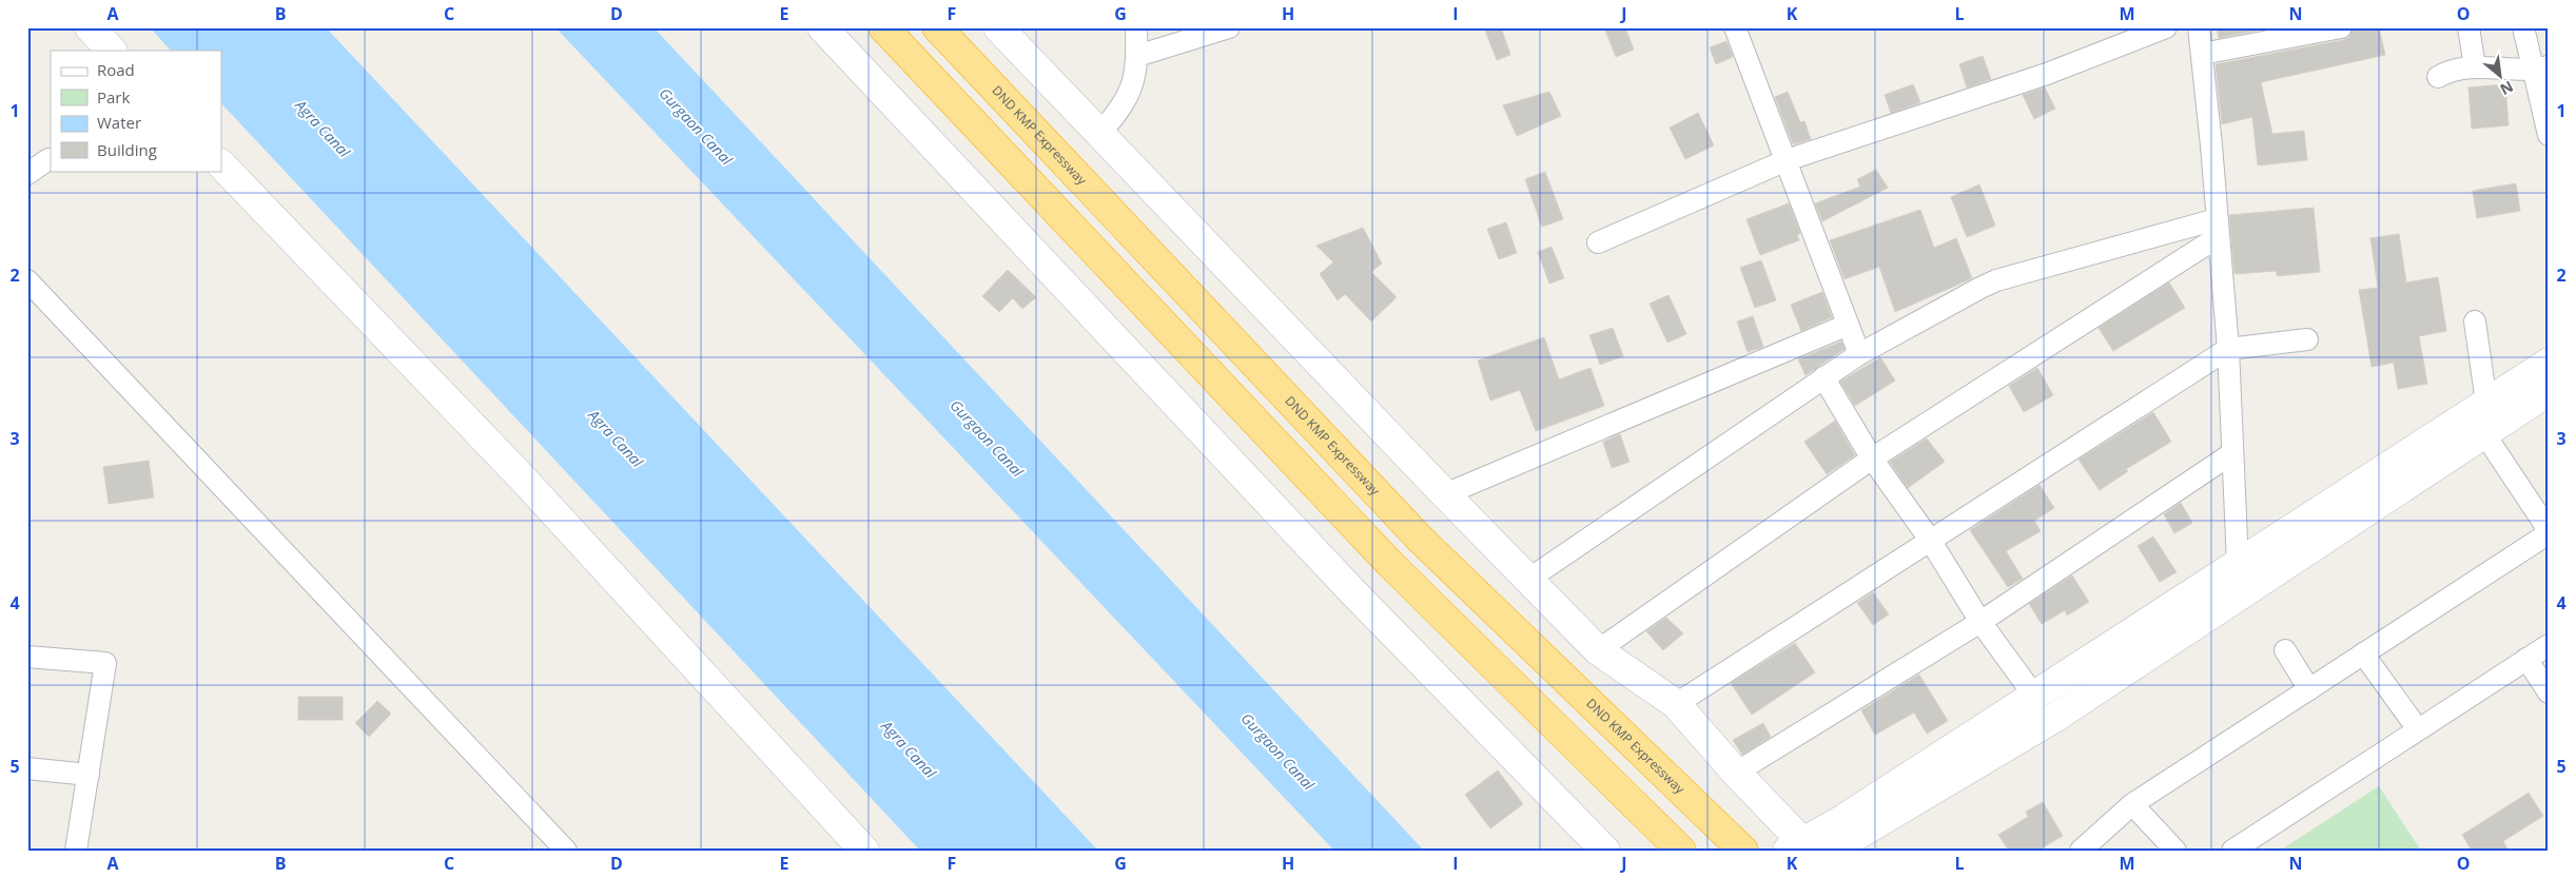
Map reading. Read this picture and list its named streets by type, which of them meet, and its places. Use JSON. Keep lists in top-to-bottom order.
{
  "streets": {
    "highway": ["DND KMP Expressway"]
  },
  "water": ["Gurgaon Canal", "Agra Canal"],
  "legend": [
    "Road",
    "Park",
    "Water",
    "Building"
  ],
  "north": "bottom right",
  "grid": {
    "columns": [
      "A",
      "B",
      "C",
      "D",
      "E",
      "F",
      "G",
      "H",
      "I",
      "J",
      "K",
      "L",
      "M",
      "N",
      "O"
    ],
    "rows": [
      "1",
      "2",
      "3",
      "4",
      "5"
    ]
  }
}
